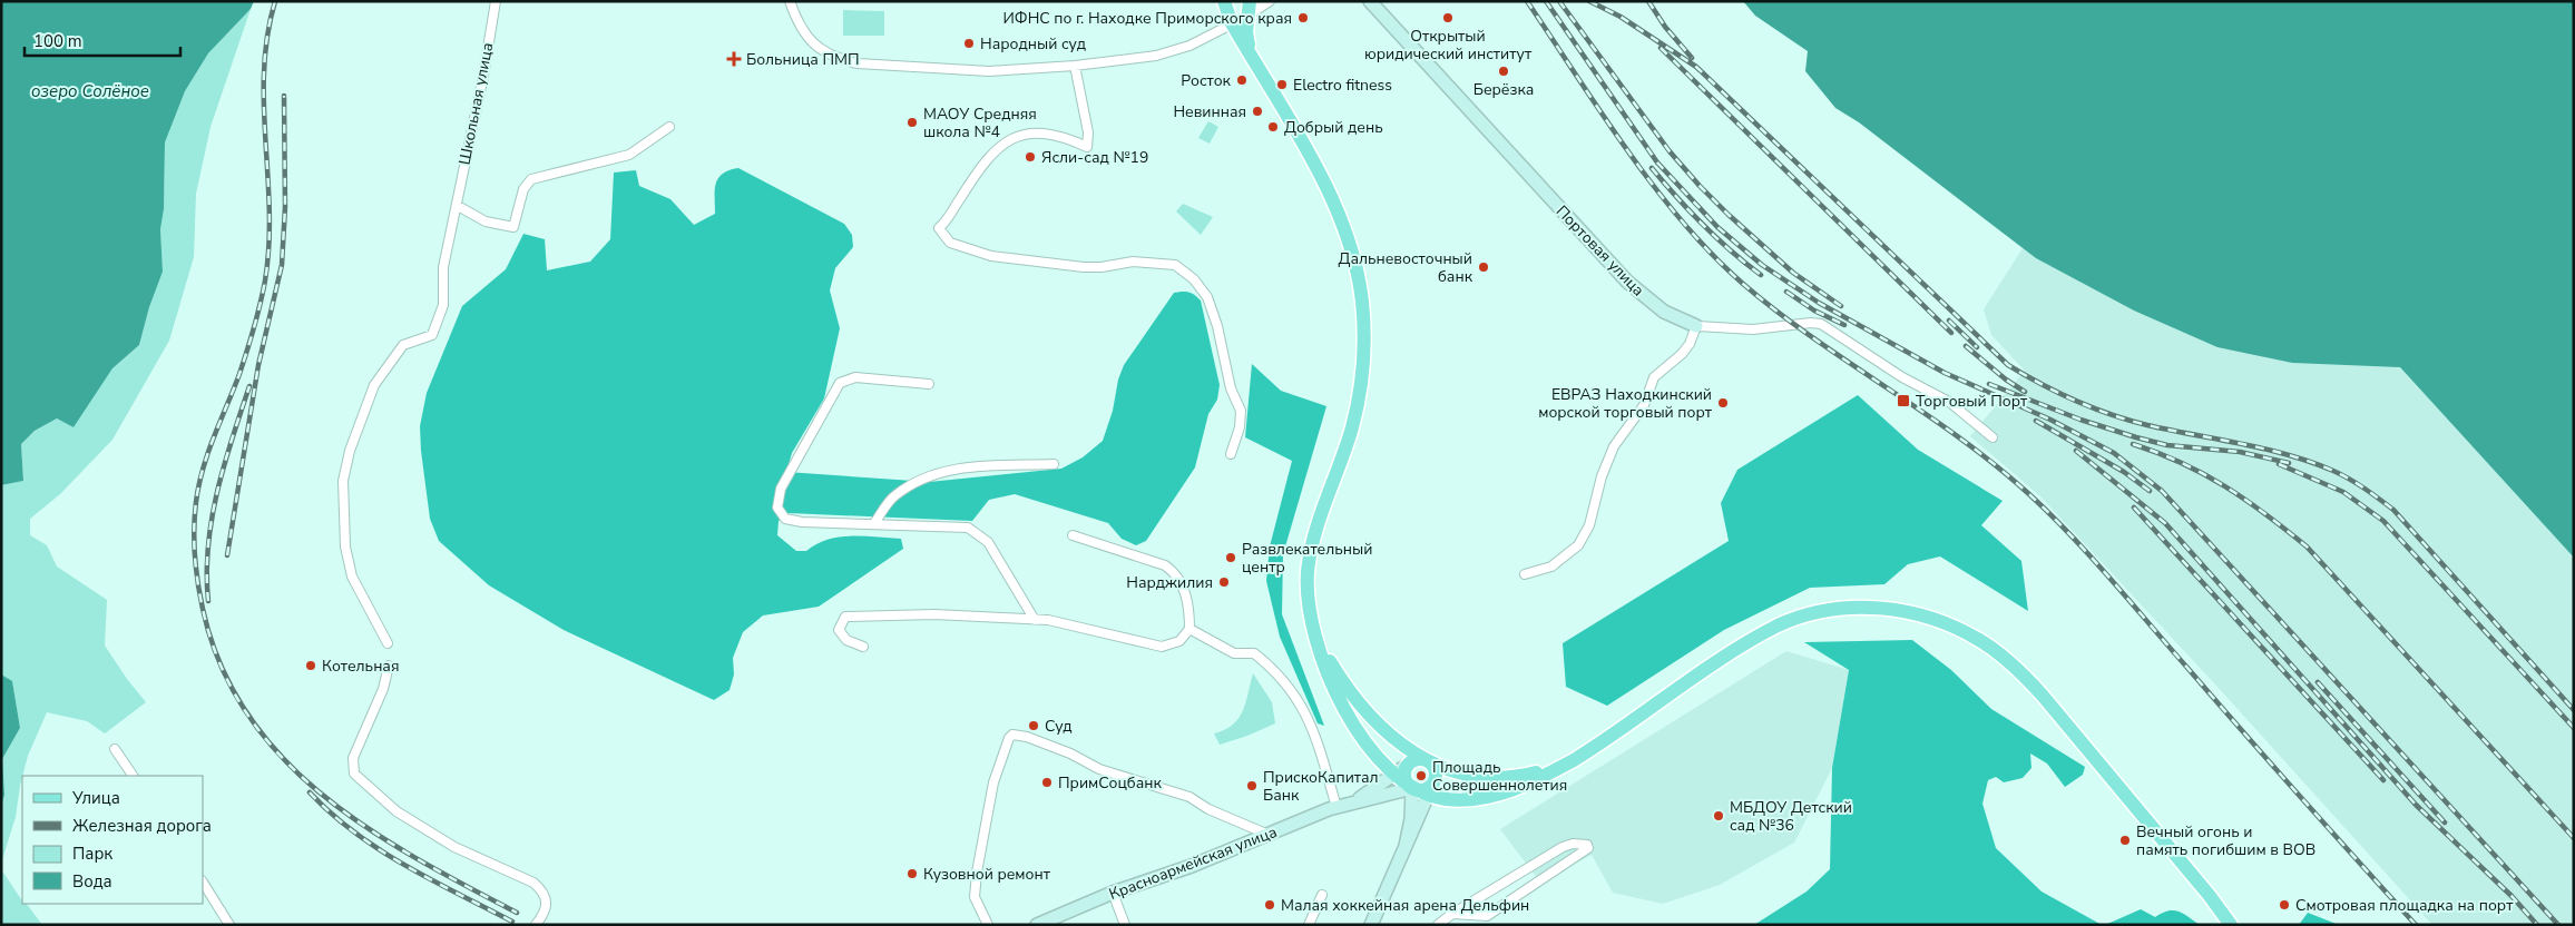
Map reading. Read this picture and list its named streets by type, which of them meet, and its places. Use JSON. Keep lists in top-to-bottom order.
{
  "streets": {
    "main road": ["Портовая улица", "Красноармейская улица"],
    "street": ["Школьная улица"]
  },
  "water": ["озеро Солёное"],
  "places": {
    "other": [
      "ИФНС по г. Находке Приморского края",
      "Открытый юридический институт",
      "Народный суд",
      "Берёзка",
      "Росток",
      "Electro fitness",
      "Невинная",
      "МАОУ Средняя школа №4",
      "Добрый день",
      "Ясли-сад №19",
      "Дальневосточный банк",
      "ЕВРАЗ Находкинский морской торговый порт",
      "Развлекательный центр",
      "Нарджилия",
      "Котельная",
      "Суд",
      "Площадь Совершеннолетия",
      "ПримСоцбанк",
      "ПрискоКапитал Банк",
      "МБДОУ Детский сад №36",
      "Вечный огонь и память погибшим в ВОВ",
      "Кузовной ремонт",
      "Малая хоккейная арена Дельфин",
      "Смотровая площадка на порт"
    ],
    "health": ["Больница ПМП"],
    "transit": ["Торговый Порт"]
  },
  "legend": [
    "Улица",
    "Железная дорога",
    "Парк",
    "Вода"
  ],
  "scale_bar": "100 m"
}
